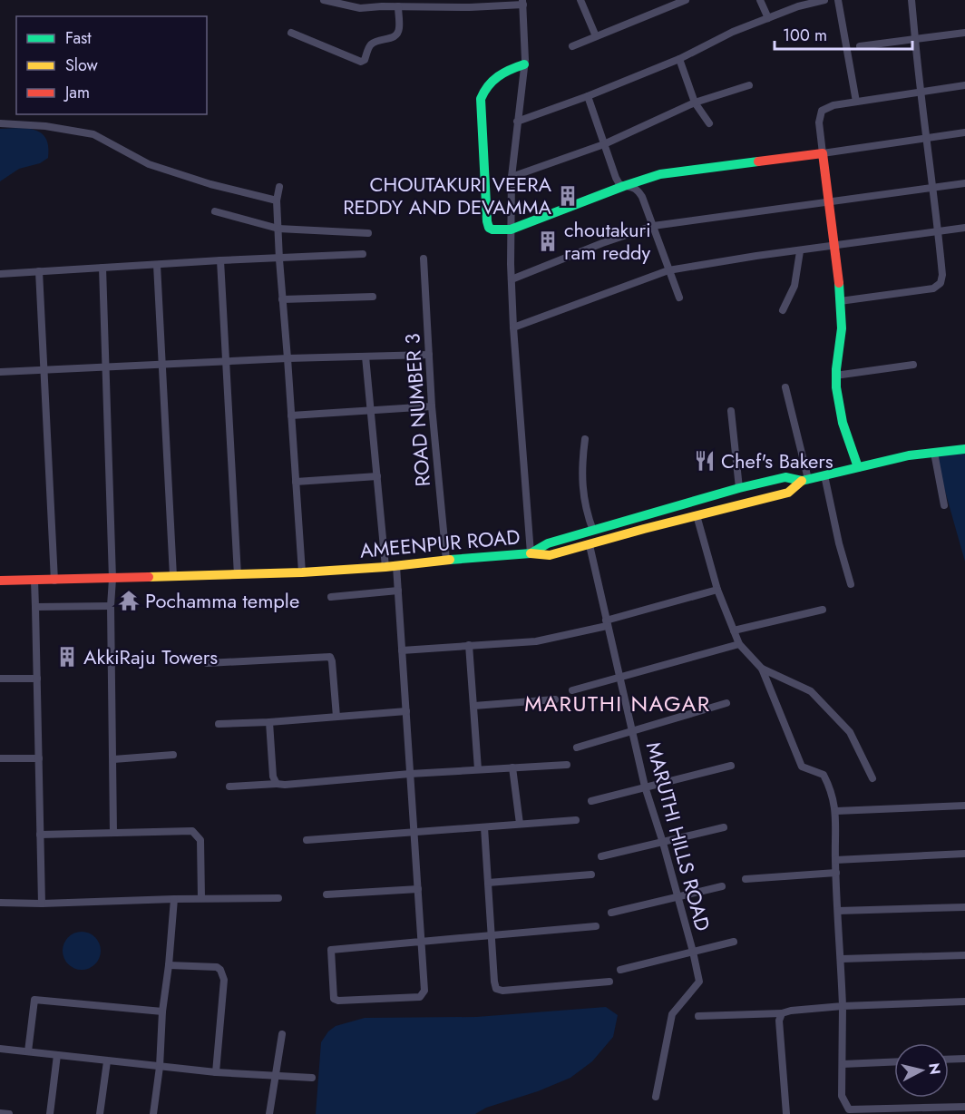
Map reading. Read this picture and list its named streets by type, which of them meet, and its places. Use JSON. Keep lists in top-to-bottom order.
{
  "streets": {
    "street": ["ROAD NUMBER 3", "AMEENPUR ROAD", "MARUTHI HILLS ROAD"]
  },
  "crossings": [
    ["ROAD NUMBER 3", "AMEENPUR ROAD"]
  ],
  "districts": ["MARUTHI NAGAR"],
  "places": {
    "building": ["CHOUTAKURI VEERA REDDY AND DEVAMMA", "choutakuri ram reddy", "AkkiRaju Towers"],
    "restaurant": ["Chef's Bakers"],
    "temple": ["Pochamma temple"]
  },
  "legend": ["Fast", "Slow", "Jam"],
  "scale_bar": "100 m",
  "north": "right"
}
